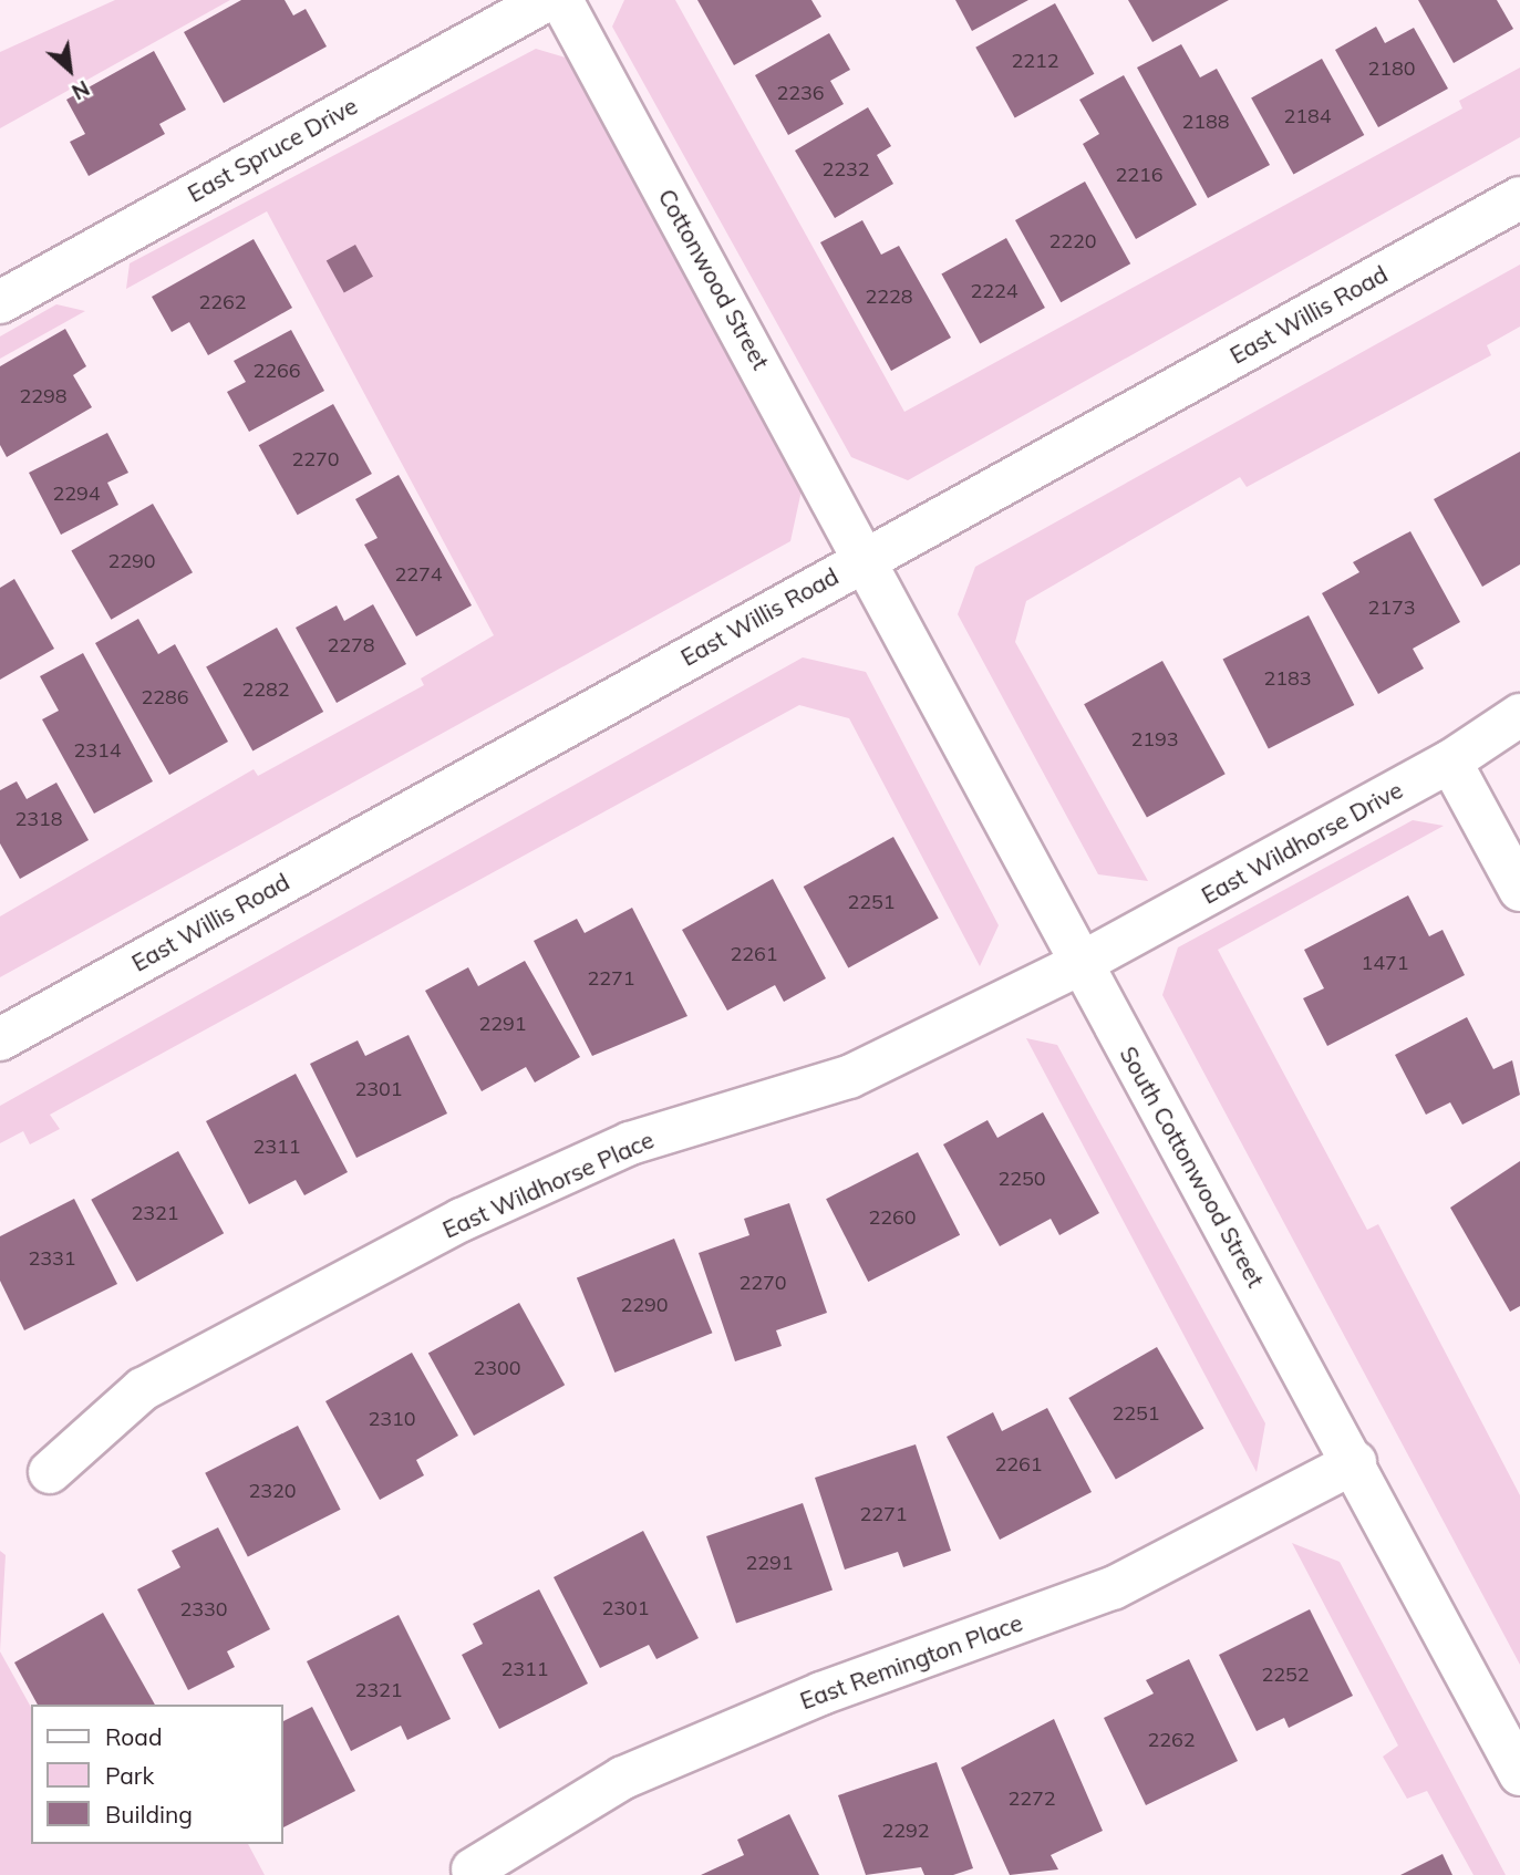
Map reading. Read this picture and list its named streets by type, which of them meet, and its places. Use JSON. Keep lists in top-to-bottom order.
{
  "streets": {
    "street": [
      "East Spruce Drive",
      "Cottonwood Street",
      "East Willis Road",
      "East Wildhorse Drive",
      "South Cottonwood Street",
      "East Wildhorse Place",
      "East Remington Place"
    ]
  },
  "crossings": [
    ["Cottonwood Street", "East Willis Road"],
    ["Cottonwood Street", "South Cottonwood Street"],
    ["East Willis Road", "South Cottonwood Street"],
    ["East Wildhorse Drive", "South Cottonwood Street"],
    ["East Wildhorse Drive", "East Wildhorse Place"],
    ["South Cottonwood Street", "East Wildhorse Place"],
    ["South Cottonwood Street", "East Remington Place"]
  ],
  "house_numbers": [
    "2212",
    "2180",
    "2236",
    "2184",
    "2188",
    "2232",
    "2216",
    "2220",
    "2224",
    "2228",
    "2262",
    "2266",
    "2298",
    "2270",
    "2294",
    "2290",
    "2274",
    "2173",
    "2278",
    "2183",
    "2282",
    "2286",
    "2193",
    "2314",
    "2318",
    "2251",
    "2261",
    "1471",
    "2271",
    "2291",
    "2301",
    "2311",
    "2250",
    "2321",
    "2260",
    "2331",
    "2270",
    "2290",
    "2300",
    "2251",
    "2310",
    "2261",
    "2320",
    "2271",
    "2291",
    "2301",
    "2330",
    "2311",
    "2252",
    "2321",
    "2262",
    "2272",
    "2292"
  ],
  "legend": ["Road", "Park", "Building"],
  "north": "bottom right"
}
